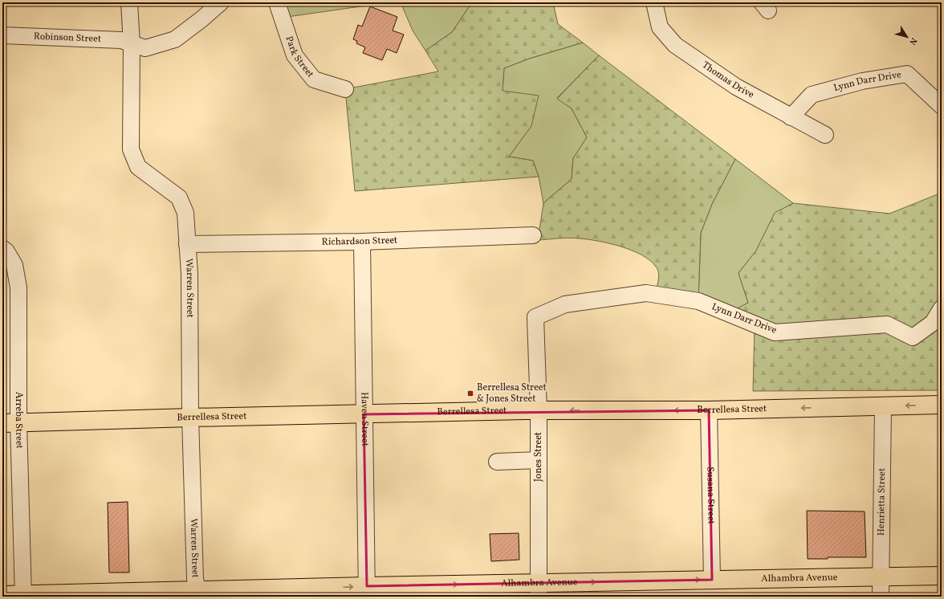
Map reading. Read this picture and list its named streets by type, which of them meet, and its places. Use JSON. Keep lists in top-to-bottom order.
{
  "streets": {
    "main road": ["Berrellesa Street", "Alhambra Avenue"],
    "street": [
      "Robinson Street",
      "Park Street",
      "Thomas Drive",
      "Lynn Darr Drive",
      "Richardson Street",
      "Warren Street",
      "Haven Street",
      "Arreba Street",
      "Jones Street",
      "Susana Street",
      "Henrietta Street"
    ]
  },
  "crossings": [
    ["Robinson Street", "Warren Street"],
    ["Thomas Drive", "Lynn Darr Drive"],
    ["Lynn Darr Drive", "Jones Street"],
    ["Richardson Street", "Warren Street"],
    ["Richardson Street", "Haven Street"],
    ["Warren Street", "Berrellesa Street"],
    ["Warren Street", "Alhambra Avenue"],
    ["Berrellesa Street", "Haven Street"],
    ["Berrellesa Street", "Arreba Street"],
    ["Berrellesa Street", "Jones Street"],
    ["Berrellesa Street", "Susana Street"],
    ["Berrellesa Street", "Henrietta Street"],
    ["Haven Street", "Alhambra Avenue"],
    ["Arreba Street", "Alhambra Avenue"],
    ["Jones Street", "Alhambra Avenue"],
    ["Susana Street", "Alhambra Avenue"],
    ["Henrietta Street", "Alhambra Avenue"]
  ],
  "one_way": ["Berrellesa Street", "Alhambra Avenue"],
  "places": {
    "transit": ["Berrellesa Street & Jones Street"]
  },
  "north": "bottom right"
}
